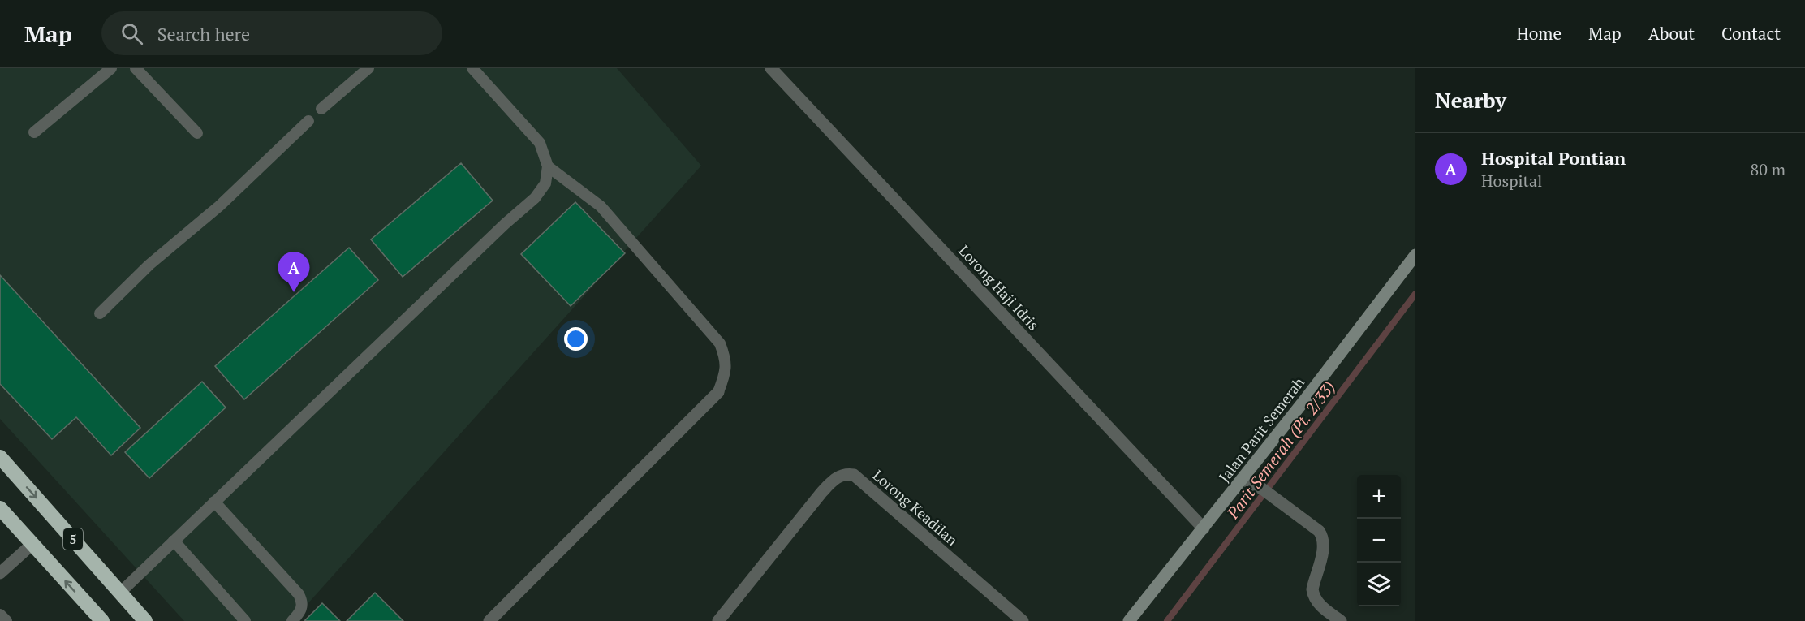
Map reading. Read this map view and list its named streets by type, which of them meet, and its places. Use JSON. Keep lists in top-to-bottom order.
{
  "streets": {
    "highway": ["5"],
    "main road": ["Jalan Parit Semerah"],
    "street": ["Lorong Haji Idris", "Lorong Keadilan"]
  },
  "crossings": [
    ["Lorong Haji Idris", "Jalan Parit Semerah"]
  ],
  "water": ["Parit Semerah (Pt. 2/33)"],
  "page": {
    "header": "Map",
    "search": "Search here",
    "nav": [
      "Home",
      "Map",
      "About",
      "Contact"
    ],
    "heading": "Nearby",
    "list": [
      {
        "mark": "A",
        "name": "Hospital Pontian",
        "note": "Hospital",
        "value": "80 m"
      }
    ],
    "pins": "A",
    "map_buttons": ["+", "−"]
  }
}
